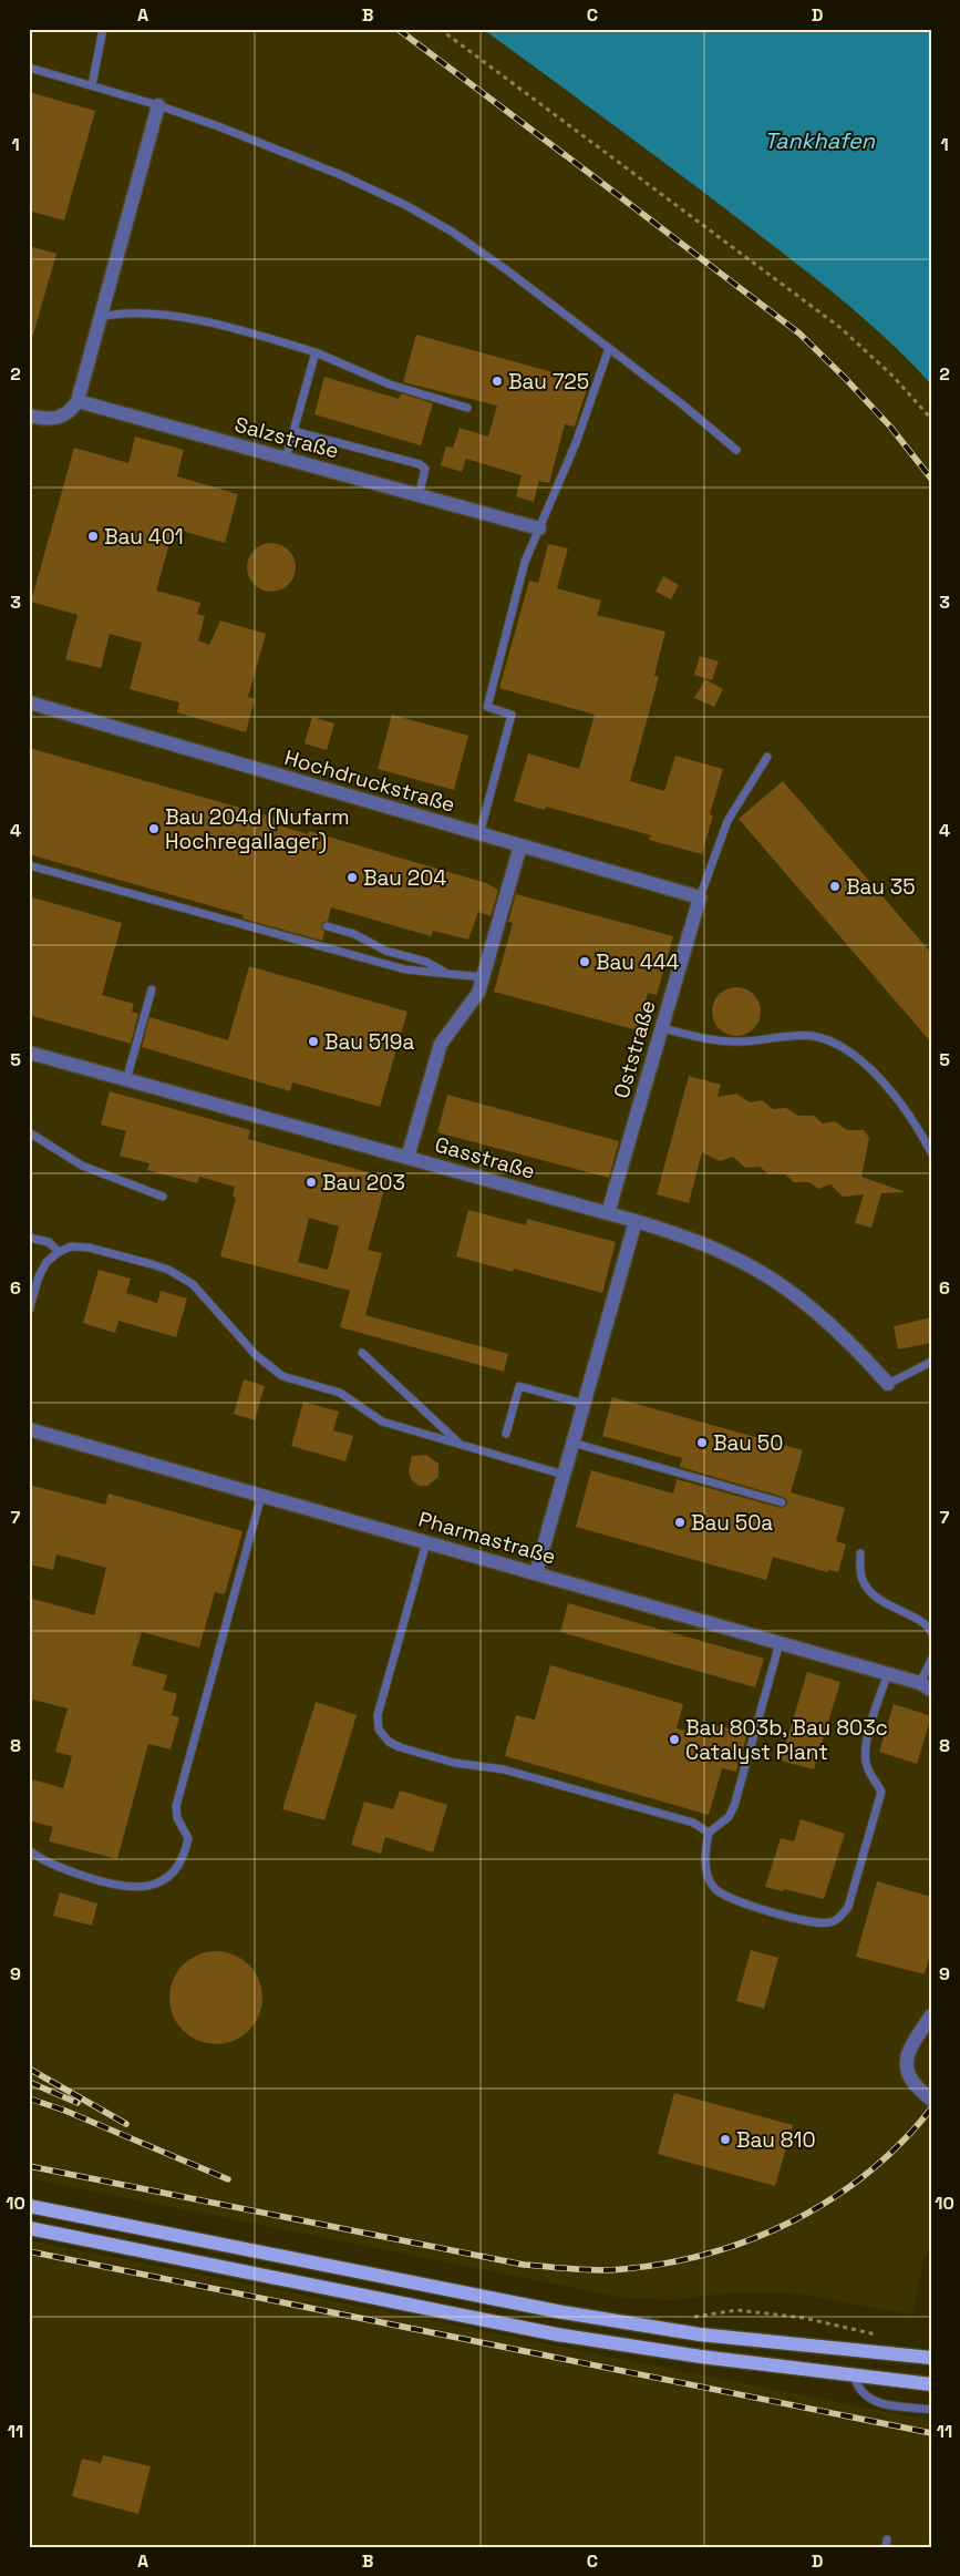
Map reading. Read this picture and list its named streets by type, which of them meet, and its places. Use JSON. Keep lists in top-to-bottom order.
{
  "streets": {
    "street": [
      "Salzstraße",
      "Hochdruckstraße",
      "Oststraße",
      "Gasstraße",
      "Pharmastraße"
    ]
  },
  "crossings": [
    ["Hochdruckstraße", "Oststraße"],
    ["Oststraße", "Gasstraße"]
  ],
  "water": ["Tankhafen"],
  "places": [
    "Bau 725",
    "Bau 401",
    "Bau 204d (Nufarm Hochregallager)",
    "Bau 204",
    "Bau 35",
    "Bau 444",
    "Bau 519a",
    "Bau 203",
    "Bau 50",
    "Bau 50a",
    "Bau 803b, Bau 803c Catalyst Plant",
    "Bau 810"
  ],
  "grid": {
    "columns": [
      "A",
      "B",
      "C",
      "D"
    ],
    "rows": [
      "1",
      "2",
      "3",
      "4",
      "5",
      "6",
      "7",
      "8",
      "9",
      "10",
      "11"
    ]
  }
}
